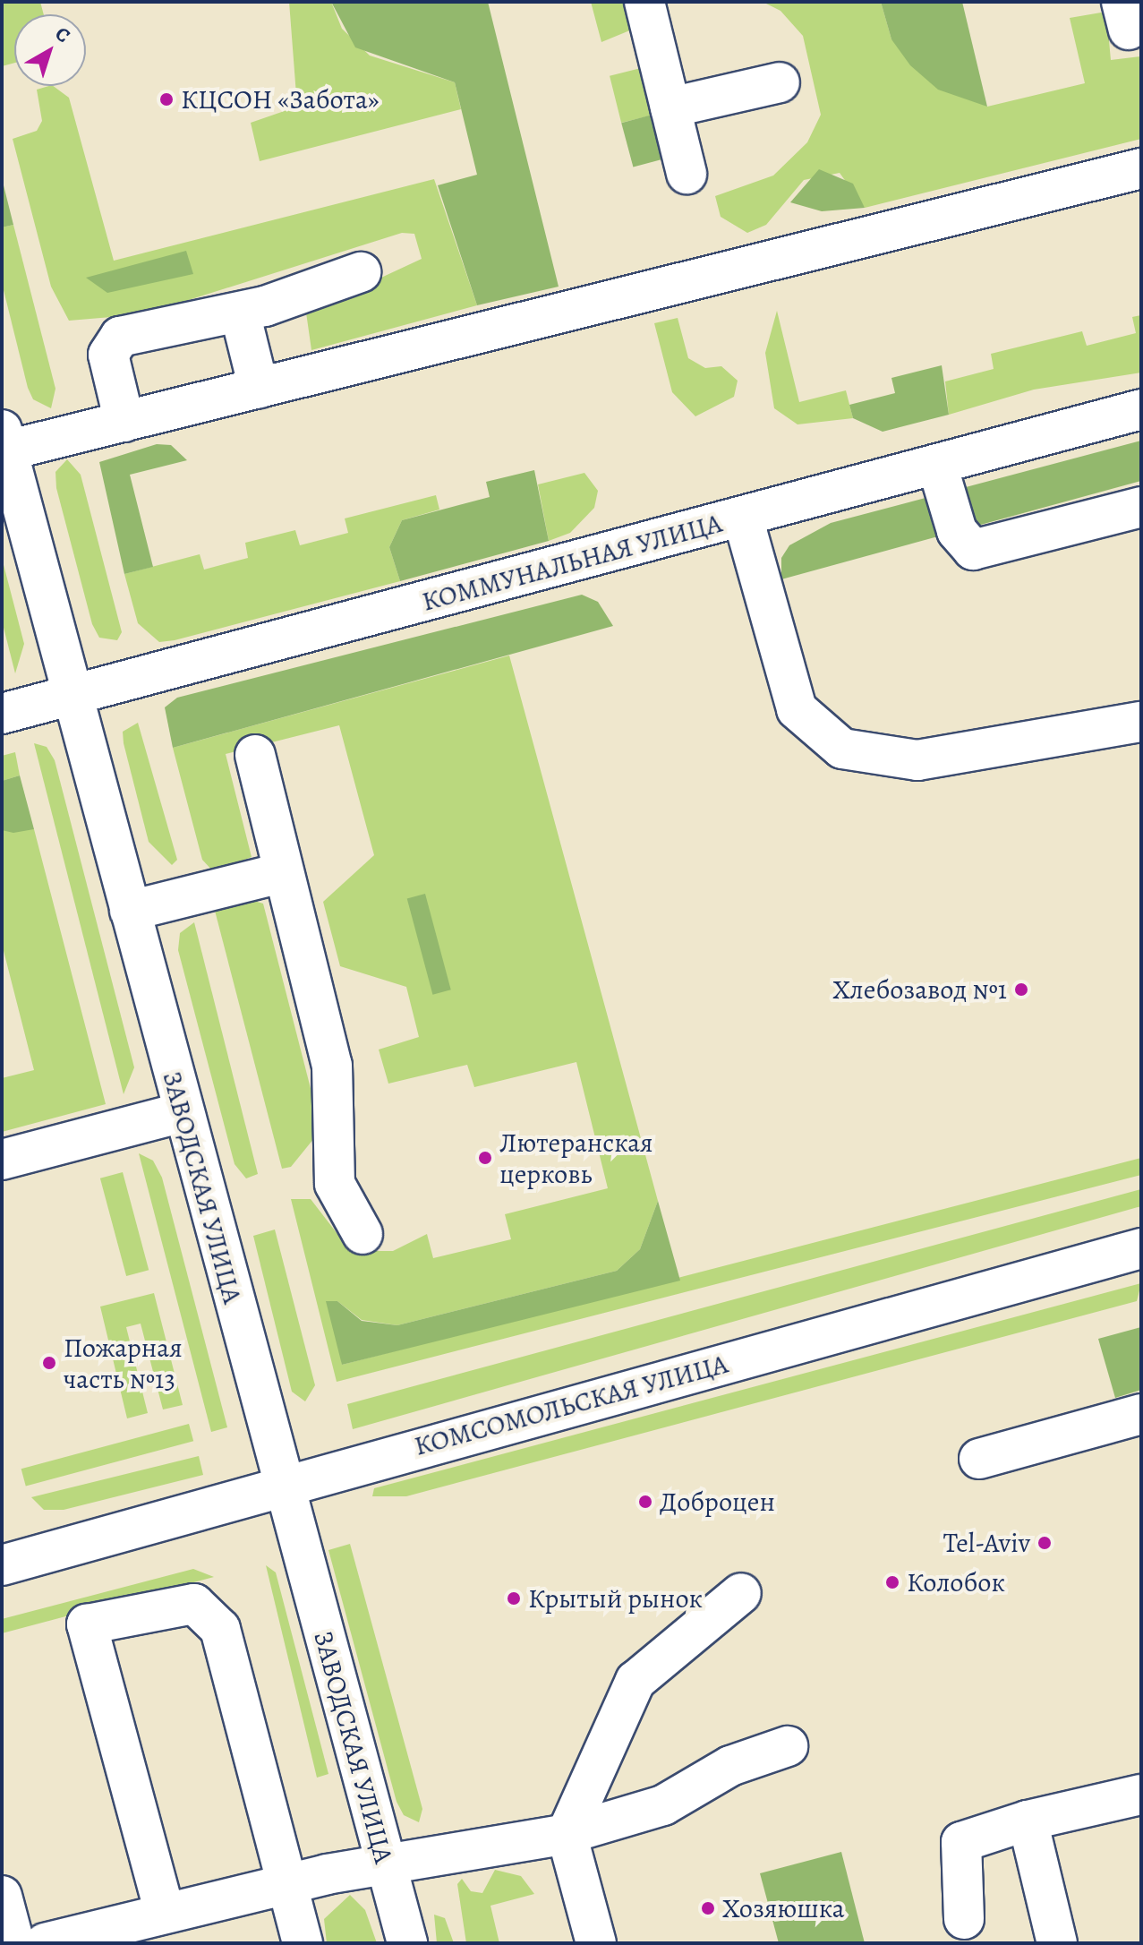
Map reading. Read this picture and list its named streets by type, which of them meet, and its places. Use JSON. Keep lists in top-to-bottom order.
{
  "streets": {
    "street": ["КОММУНАЛЬНАЯ УЛИЦА", "ЗАВОДСКАЯ УЛИЦА", "КОМСОМОЛЬСКАЯ УЛИЦА"]
  },
  "crossings": [
    ["КОММУНАЛЬНАЯ УЛИЦА", "ЗАВОДСКАЯ УЛИЦА"],
    ["ЗАВОДСКАЯ УЛИЦА", "КОМСОМОЛЬСКАЯ УЛИЦА"]
  ],
  "places": [
    "КЦСОН «Забота»",
    "Хлебозавод №1",
    "Лютеранская церковь",
    "Пожарная часть №13",
    "Доброцен",
    "Tel-Aviv",
    "Колобок",
    "Крытый рынок",
    "Хозяюшка"
  ],
  "north": "top right"
}
